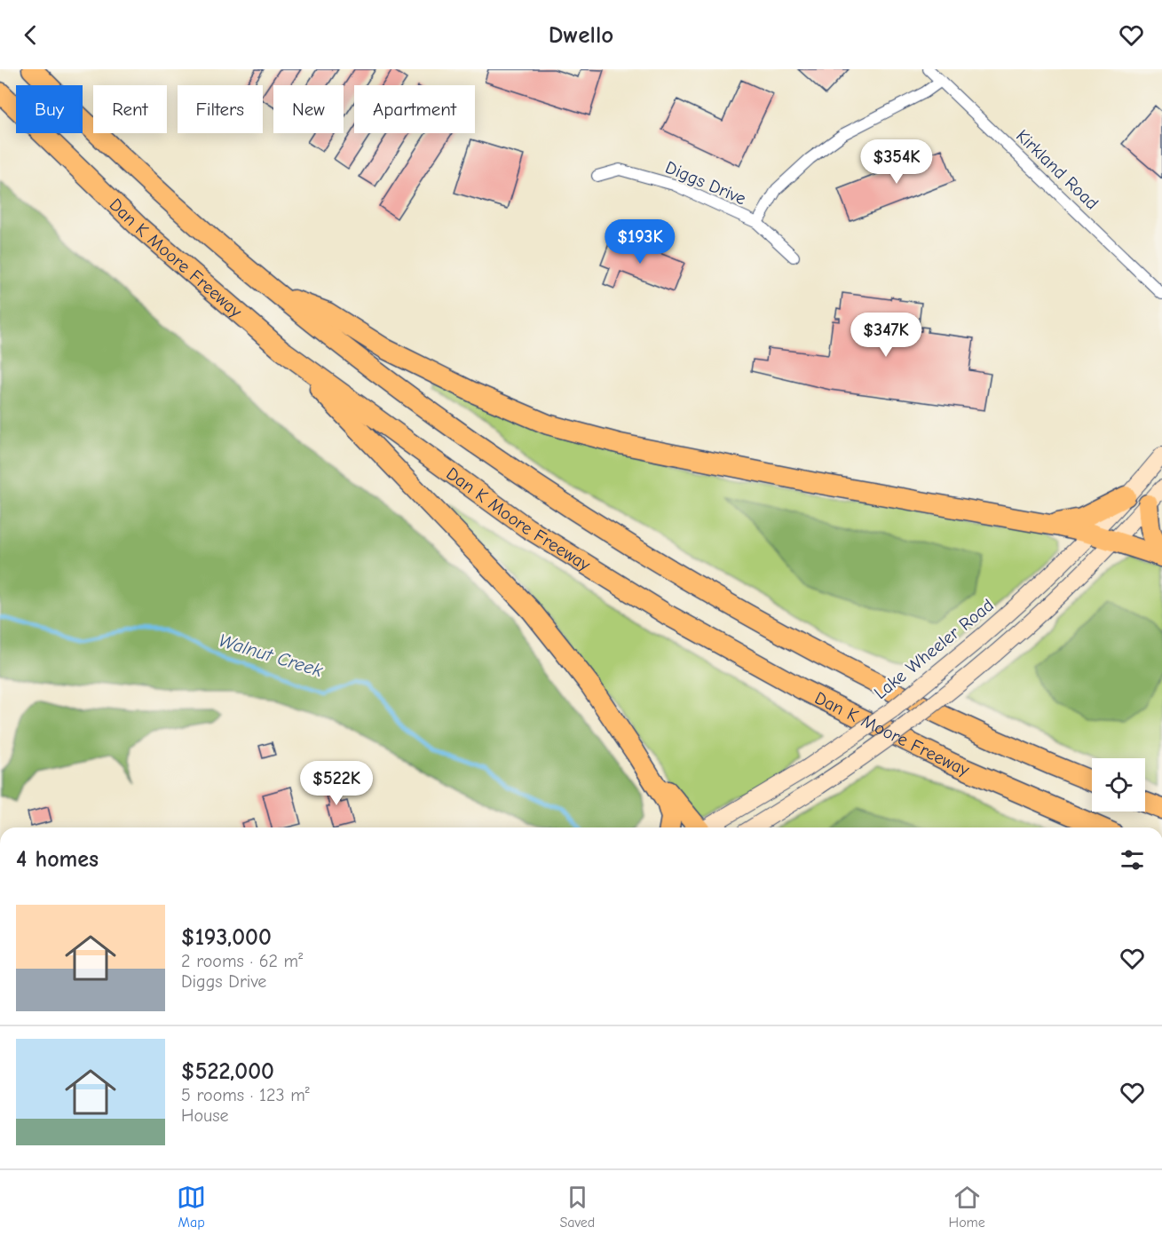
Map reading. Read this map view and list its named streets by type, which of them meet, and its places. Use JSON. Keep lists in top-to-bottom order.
{
  "streets": {
    "highway": ["Dan K Moore Freeway"],
    "main road": ["Lake Wheeler Road"],
    "street": ["Kirkland Road", "Diggs Drive"]
  },
  "crossings": [
    ["Kirkland Road", "Diggs Drive"]
  ],
  "water": ["Walnut Creek"],
  "page": {
    "header": "Dwello",
    "chip": [
      "Buy",
      "Rent",
      "Filters",
      "New",
      "Apartment"
    ],
    "price": [
      "$354K",
      "$193K",
      "$347K",
      "$522K"
    ],
    "heading": "4 homes",
    "list": [
      {
        "name": "$193,000",
        "note": "2 rooms · 62 m² · Diggs Drive"
      },
      {
        "name": "$522,000",
        "note": "5 rooms · 123 m² · House"
      }
    ],
    "tabs": ["Map", "Saved", "Home"]
  }
}
